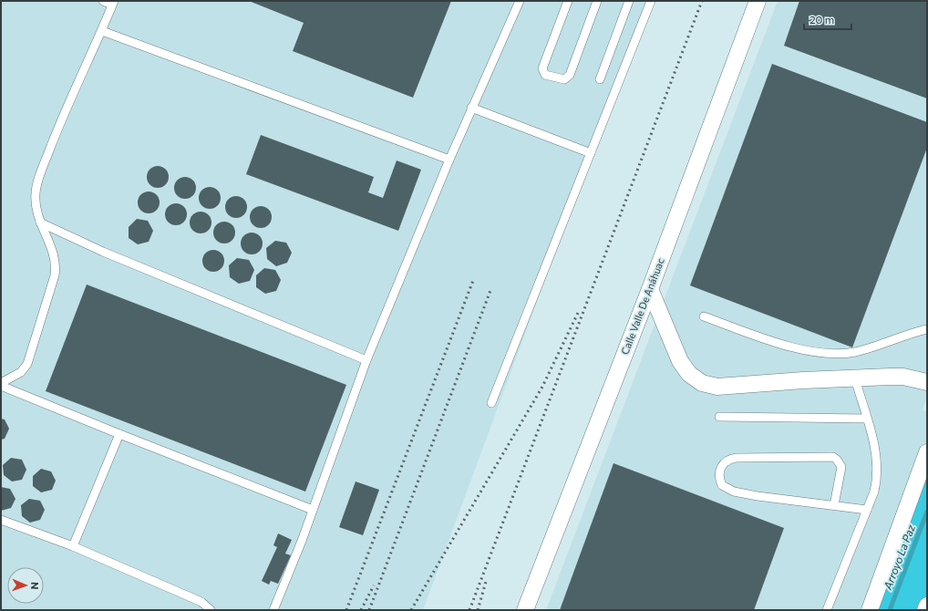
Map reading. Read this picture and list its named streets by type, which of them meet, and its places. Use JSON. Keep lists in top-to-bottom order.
{
  "streets": {
    "street": ["Calle Valle De Anáhuac"]
  },
  "water": ["Arroyo La Paz"],
  "scale_bar": "20 m",
  "north": "right"
}
